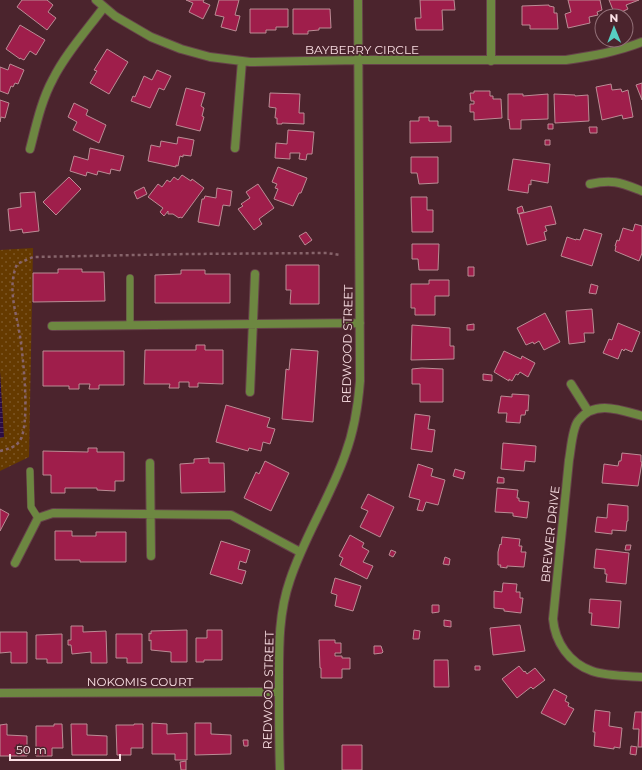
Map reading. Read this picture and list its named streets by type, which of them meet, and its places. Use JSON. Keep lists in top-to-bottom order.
{
  "streets": {
    "street": [
      "BAYBERRY CIRCLE",
      "REDWOOD STREET",
      "BREWER DRIVE",
      "NOKOMIS COURT"
    ]
  },
  "crossings": [
    ["BAYBERRY CIRCLE", "REDWOOD STREET"],
    ["REDWOOD STREET", "NOKOMIS COURT"]
  ],
  "scale_bar": "50 m",
  "north": "top"
}
